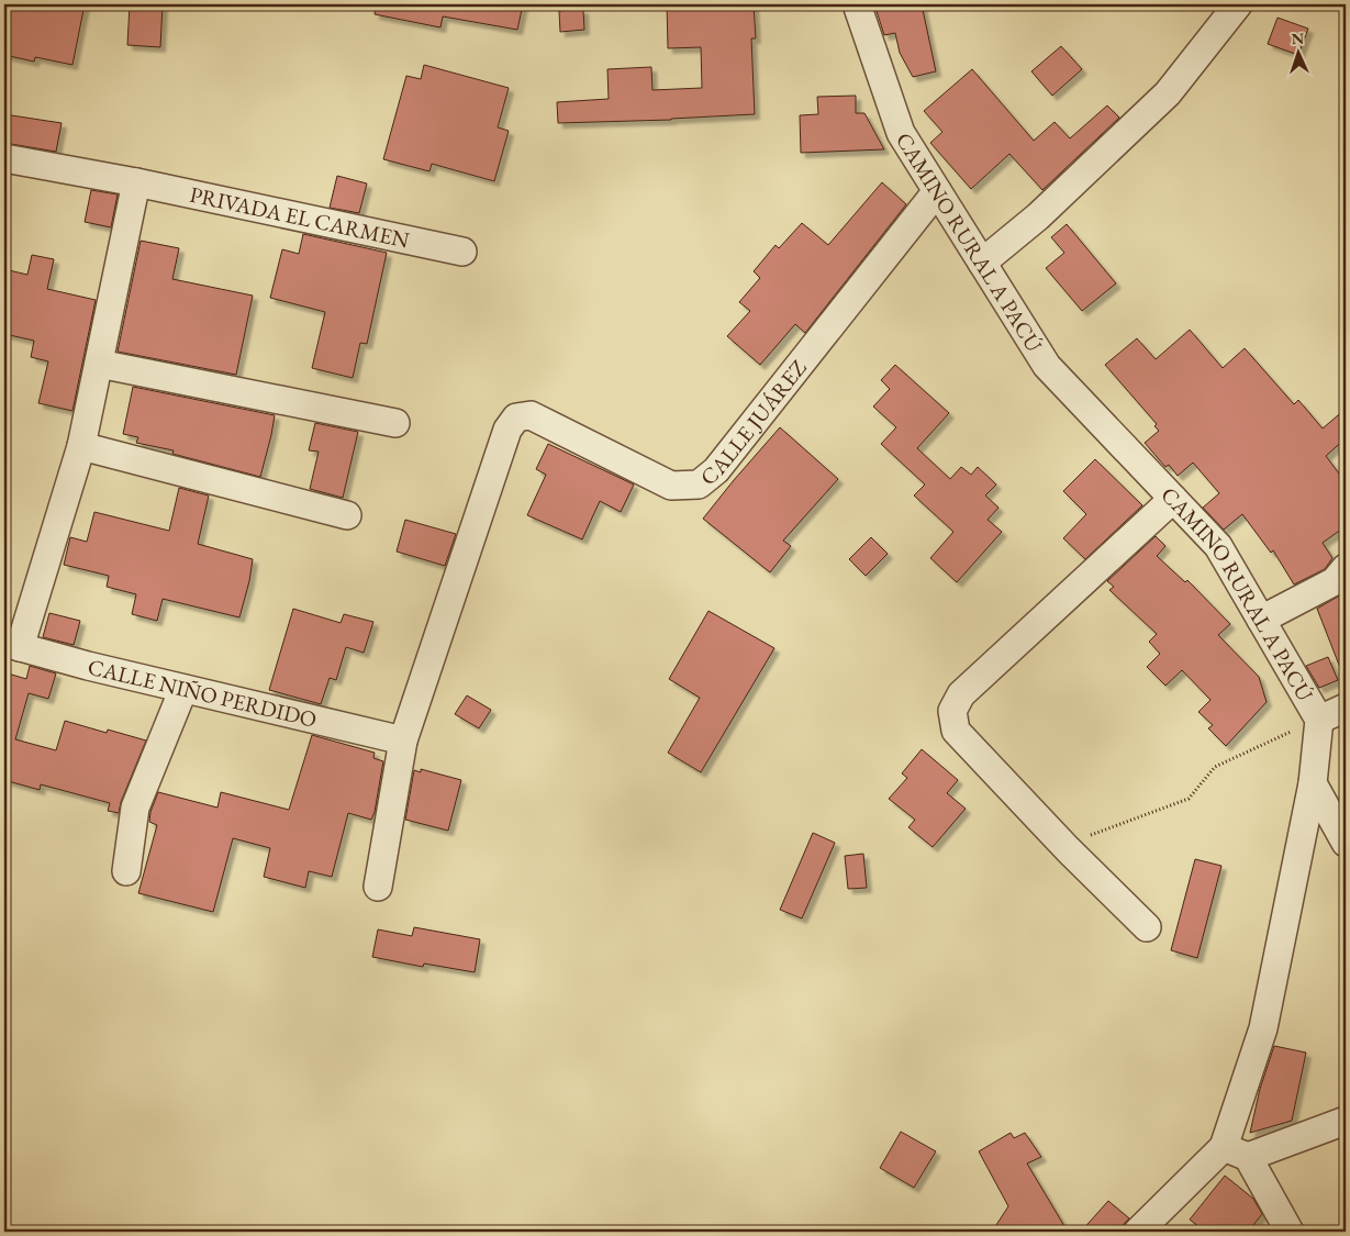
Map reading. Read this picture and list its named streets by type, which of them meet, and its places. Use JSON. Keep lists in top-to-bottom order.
{
  "streets": {
    "street": [
      "PRIVADA EL CARMEN",
      "CAMINO RURAL A PACÚ",
      "CALLE JUÁREZ",
      "CALLE NIÑO PERDIDO"
    ]
  },
  "crossings": [
    ["CAMINO RURAL A PACÚ", "CALLE JUÁREZ"],
    ["CALLE JUÁREZ", "CALLE NIÑO PERDIDO"]
  ],
  "north": "top"
}
